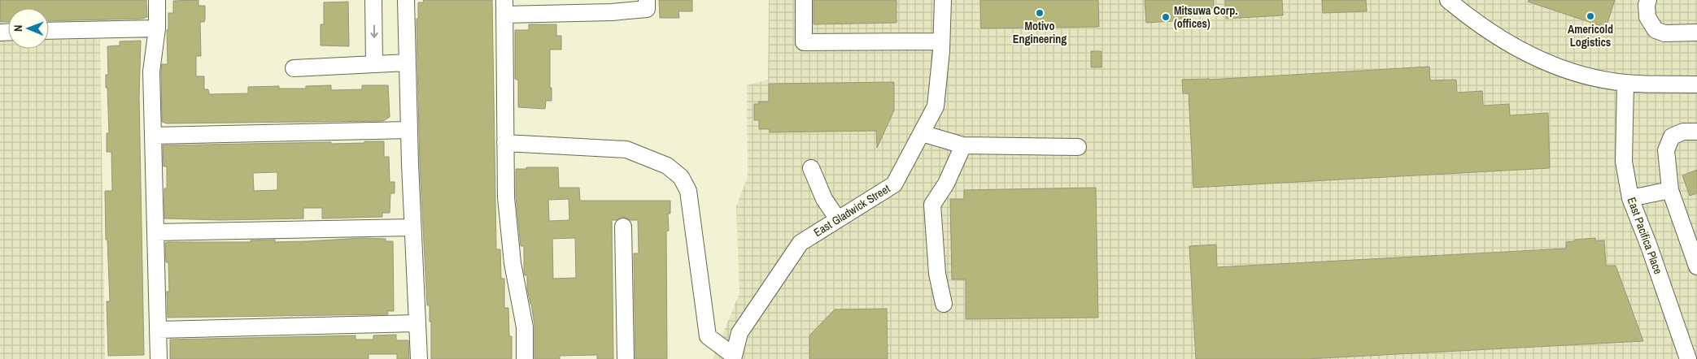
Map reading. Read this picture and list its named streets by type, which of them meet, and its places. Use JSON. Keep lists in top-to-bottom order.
{
  "streets": {
    "street": ["East Gladwick Street", "East Pacifica Place"]
  },
  "places": ["Motivo Engineering", "Americold Logistics", "Mitsuwa Corp. (offices)"],
  "north": "left"
}
